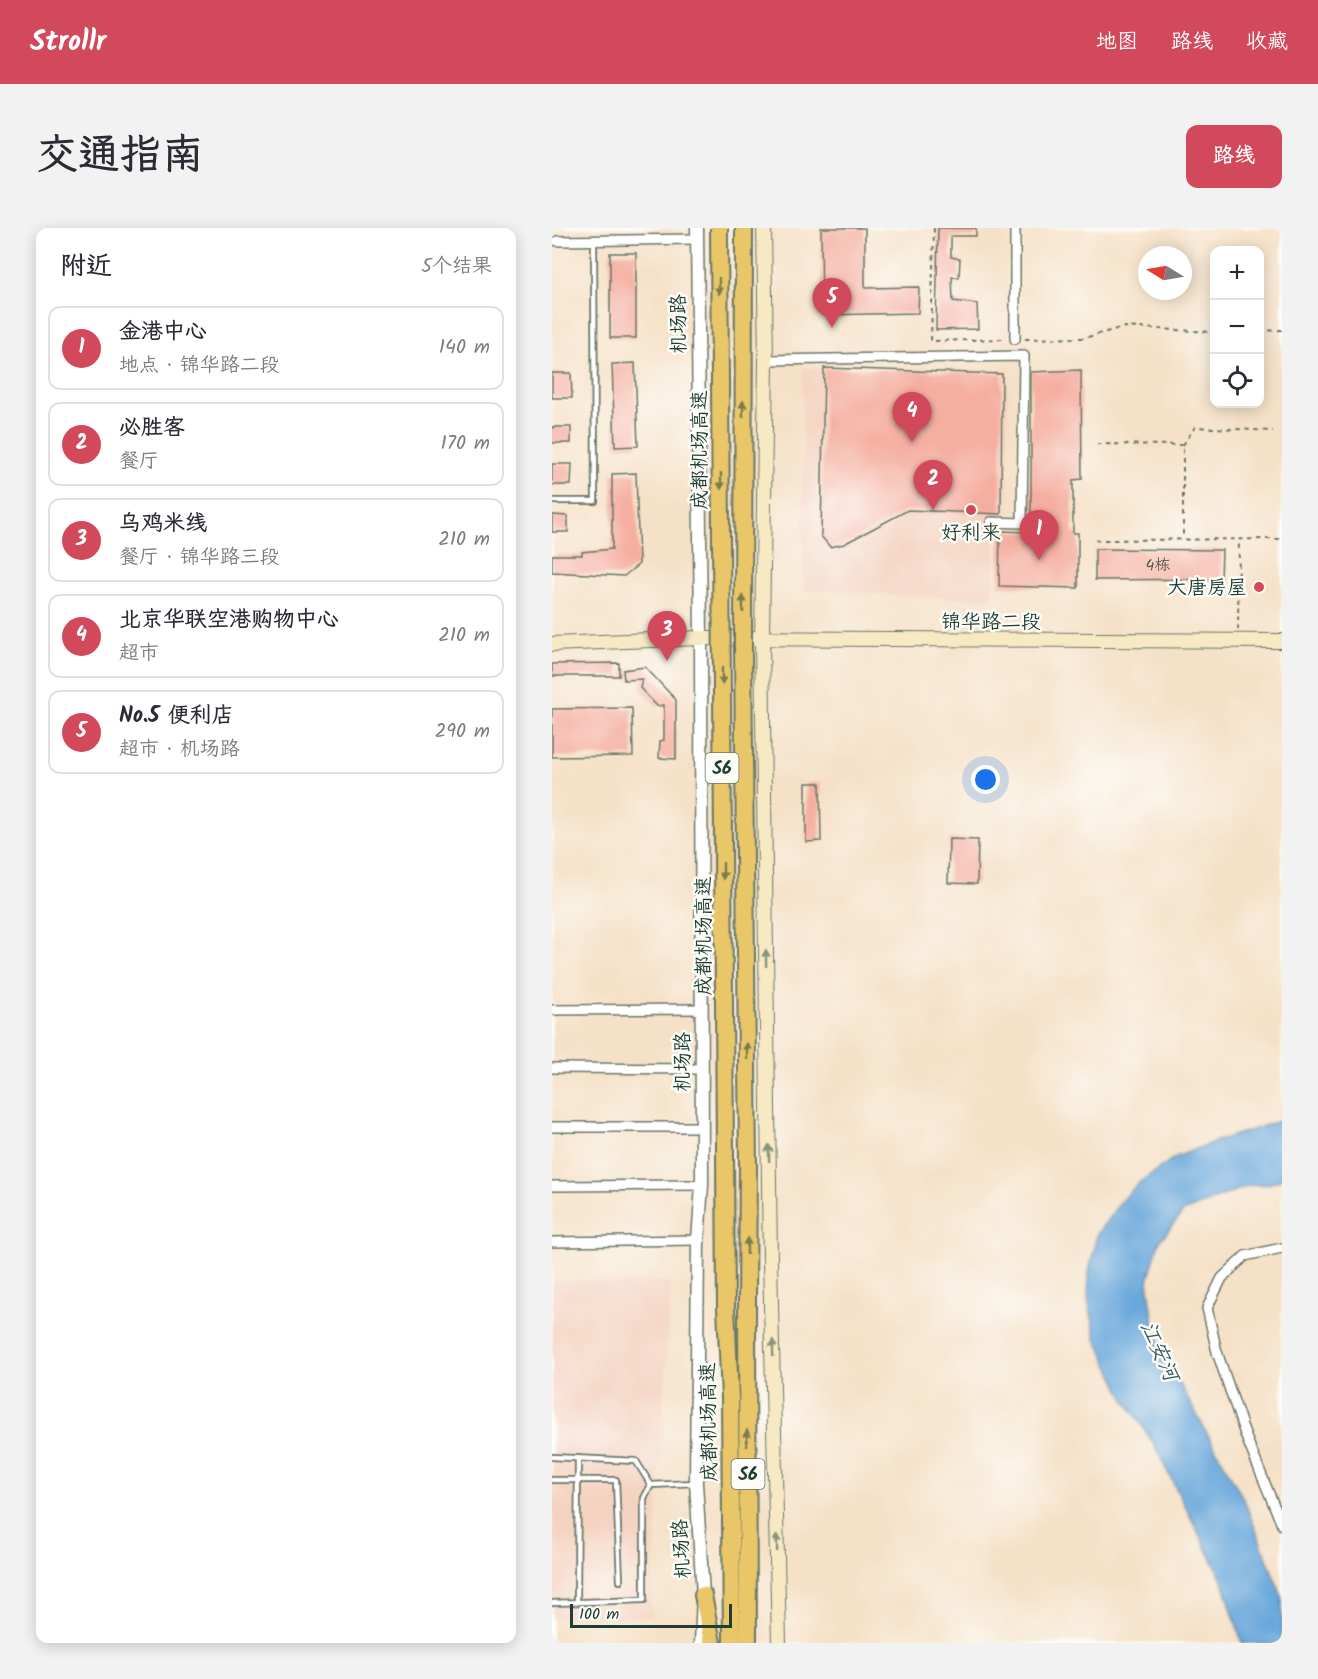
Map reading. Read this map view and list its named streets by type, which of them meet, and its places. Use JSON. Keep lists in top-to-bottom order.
{
  "streets": {
    "highway": ["成都机场高速", "S6"],
    "main road": ["锦华路二段"],
    "street": ["机场路"]
  },
  "crossings": [
    ["机场路", "锦华路二段"]
  ],
  "water": ["江安河"],
  "places": ["好利来", "大唐房屋"],
  "house_numbers": ["4栋"],
  "scale_bar": "100 m",
  "north": "left",
  "page": {
    "header": "Strollr",
    "nav": ["地图", "路线", "收藏"],
    "title": "交通指南",
    "buttons": "路线",
    "heading": ["附近", "5个结果"],
    "map_buttons": ["+", "−"],
    "pins": [
      "5",
      "4",
      "2",
      "1",
      "3"
    ],
    "list": [
      {
        "mark": "1",
        "name": "金港中心",
        "note": "地点 · 锦华路二段",
        "value": "140 m"
      },
      {
        "mark": "2",
        "name": "必胜客",
        "note": "餐厅",
        "value": "170 m"
      },
      {
        "mark": "3",
        "name": "乌鸡米线",
        "note": "餐厅 · 锦华路三段",
        "value": "210 m"
      },
      {
        "mark": "4",
        "name": "北京华联空港购物中心",
        "note": "超市",
        "value": "210 m"
      },
      {
        "mark": "5",
        "name": "No.5 便利店",
        "note": "超市 · 机场路",
        "value": "290 m"
      }
    ],
    "scale": "100 m"
  }
}
